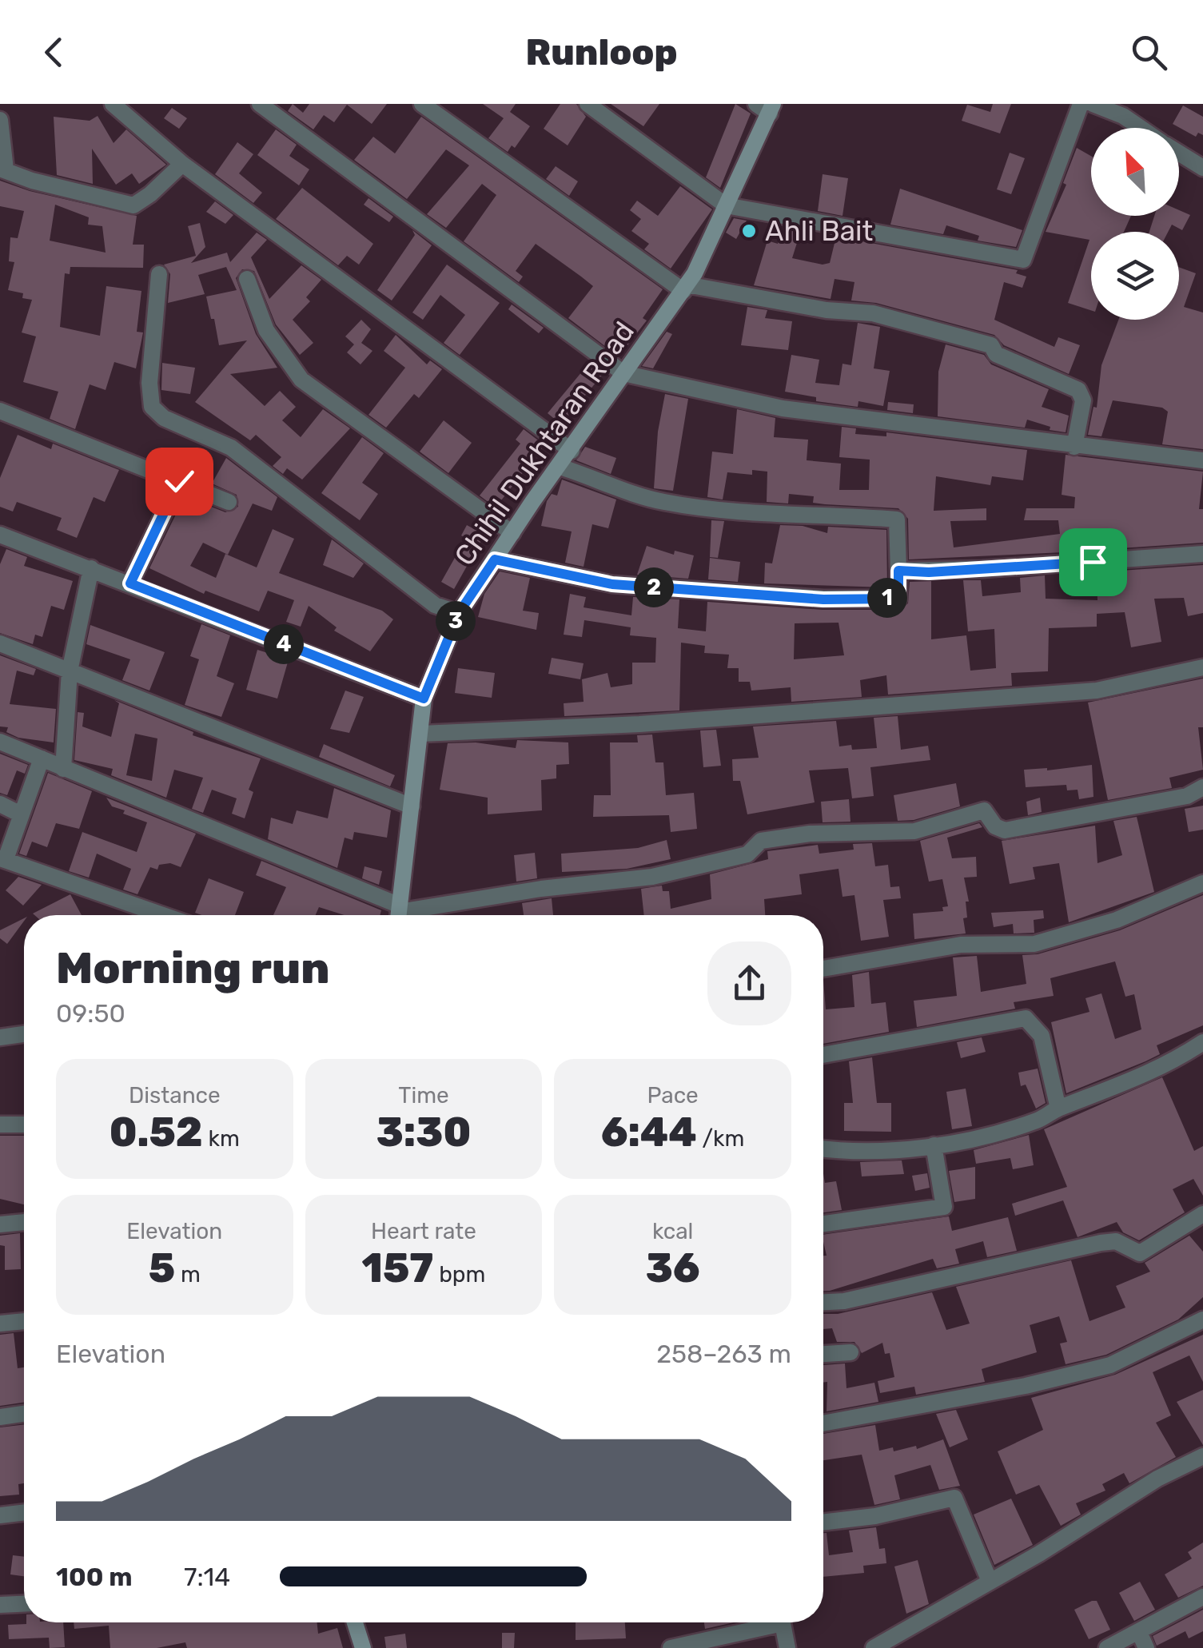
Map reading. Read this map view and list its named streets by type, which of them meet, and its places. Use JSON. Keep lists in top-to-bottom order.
{
  "streets": {
    "street": ["Chihil Dukhtaran Road"]
  },
  "places": ["Ahli Bait"],
  "north": "top left",
  "page": {
    "header": "Runloop",
    "pins": [
      "2",
      "1",
      "3",
      "4"
    ],
    "heading": ["Morning run", "09:50"],
    "stats": [
      ["Distance", "0.52 km"],
      ["Time", "3:30"],
      ["Pace", "6:44 /km"],
      ["Elevation", "5 m"],
      ["Heart rate", "157 bpm"],
      ["kcal", "36"]
    ],
    "chart": ["Elevation", "258–263 m"],
    "list": [
      {
        "name": "100 m",
        "note": "7:14"
      }
    ]
  }
}
